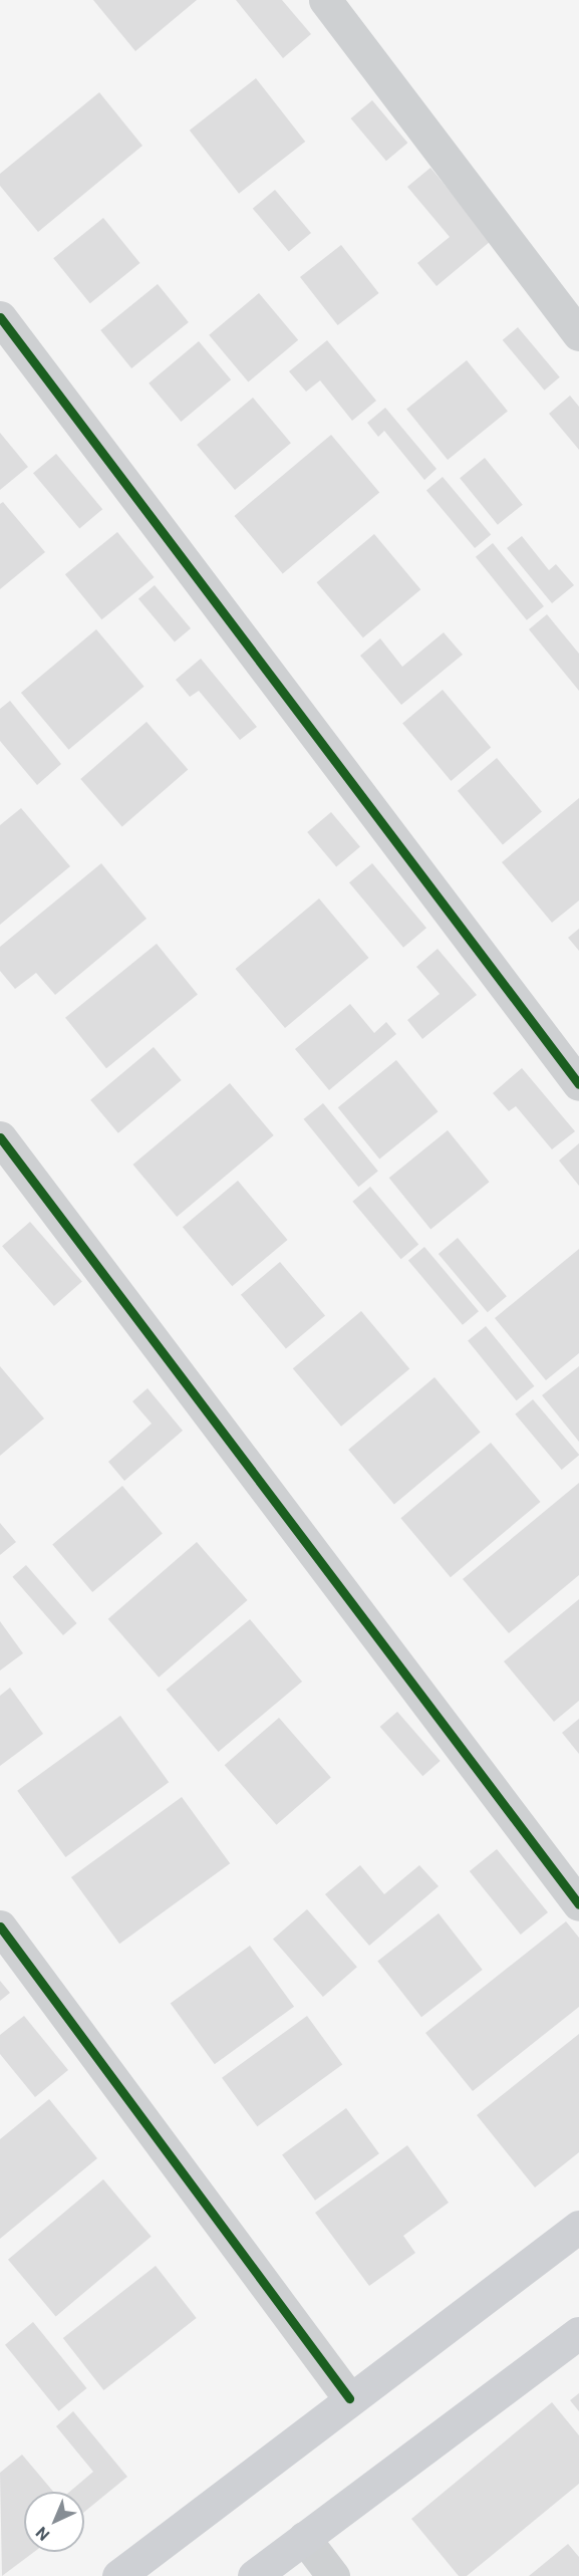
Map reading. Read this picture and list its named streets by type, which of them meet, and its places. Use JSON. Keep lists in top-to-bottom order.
{
  "north": "bottom left"
}
